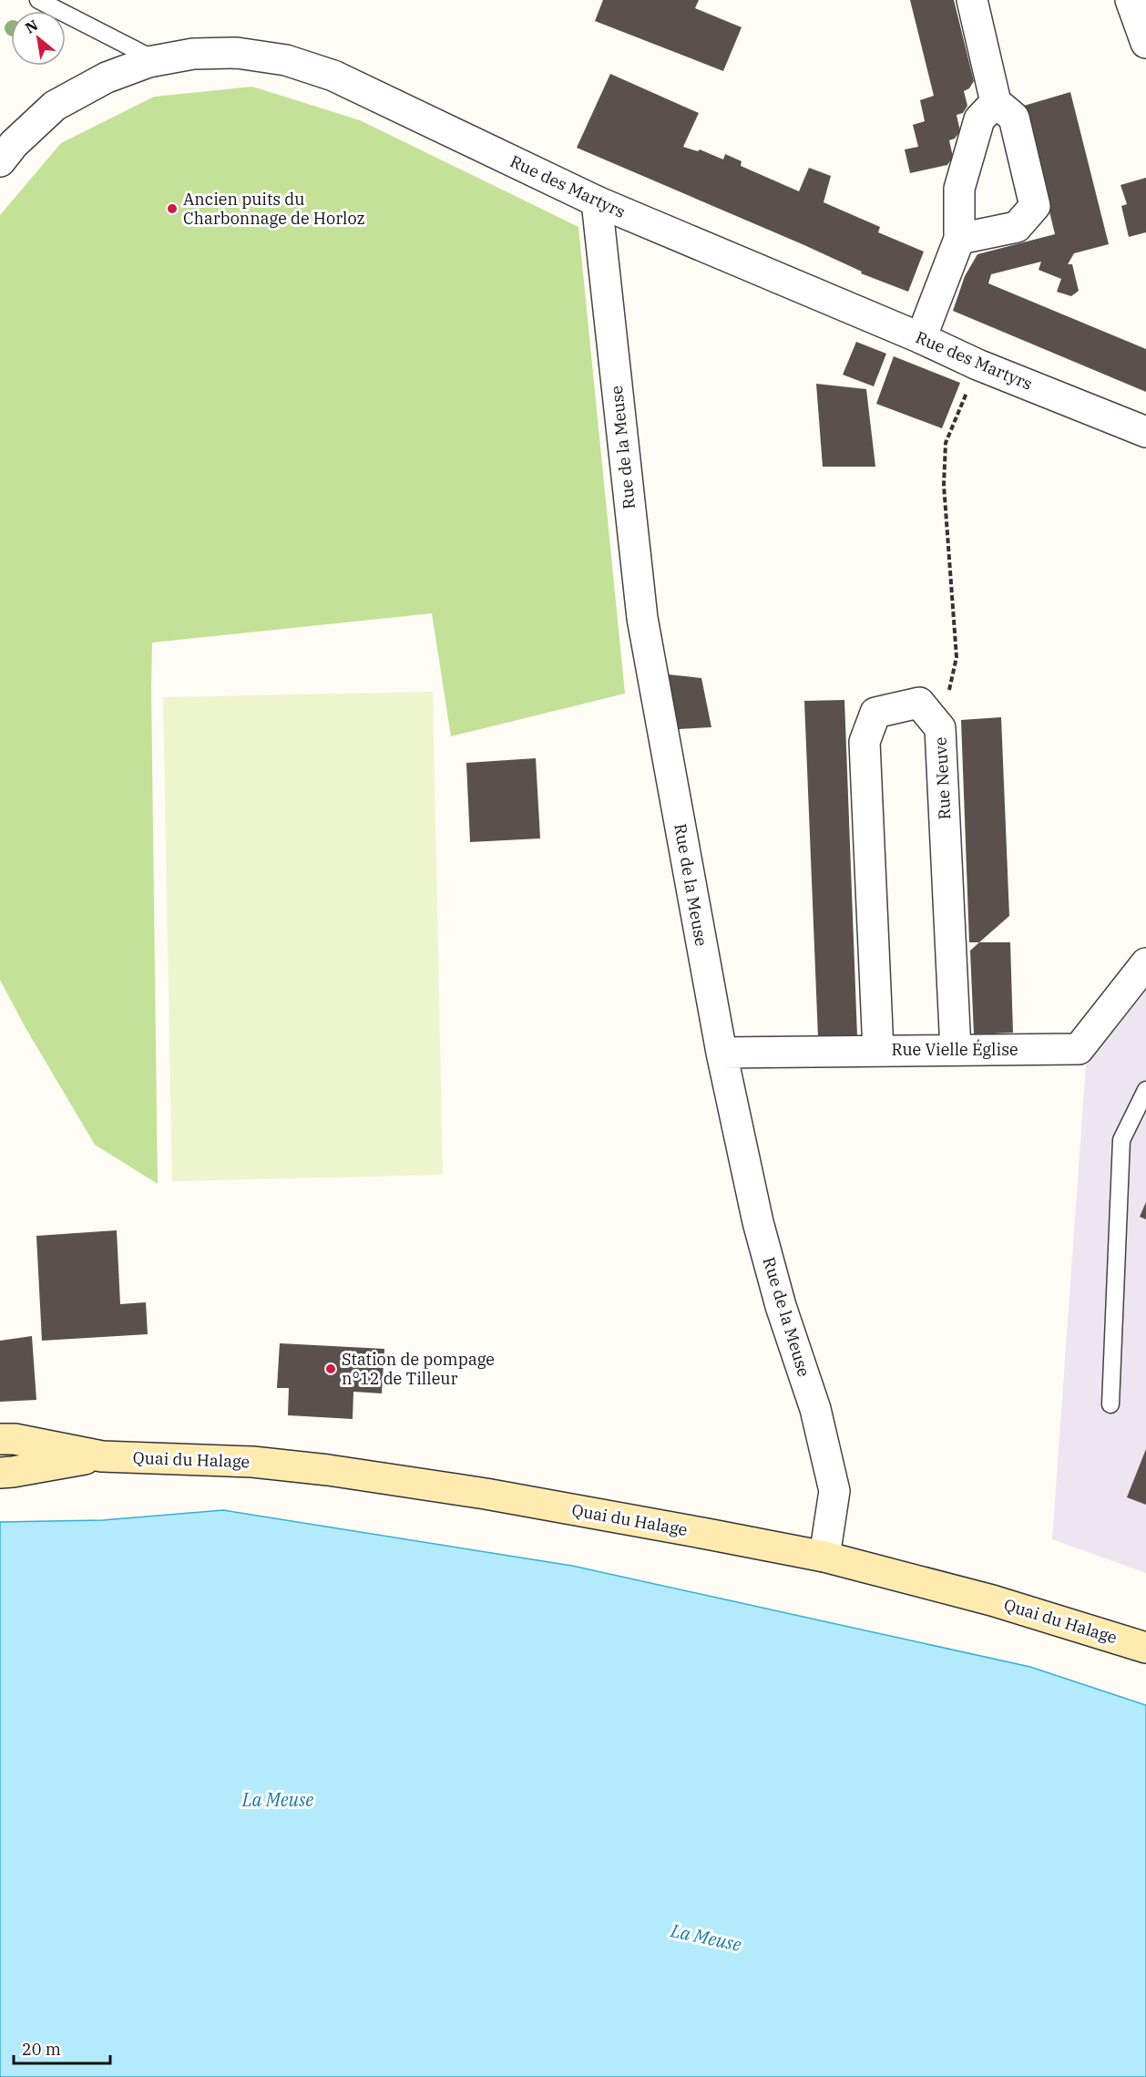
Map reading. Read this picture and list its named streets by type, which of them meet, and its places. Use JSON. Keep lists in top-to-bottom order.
{
  "streets": {
    "main road": ["Quai du Halage"],
    "street": [
      "Rue des Martyrs",
      "Rue de la Meuse",
      "Rue Neuve",
      "Rue Vielle Église"
    ]
  },
  "crossings": [
    ["Rue des Martyrs", "Rue de la Meuse"],
    ["Rue de la Meuse", "Rue Vielle Église"],
    ["Rue de la Meuse", "Quai du Halage"],
    ["Rue Neuve", "Rue Vielle Église"]
  ],
  "water": ["La Meuse"],
  "places": ["Ancien puits du Charbonnage de Horloz", "Station de pompage n°12 de Tilleur"],
  "scale_bar": "20 m",
  "north": "top left"
}
